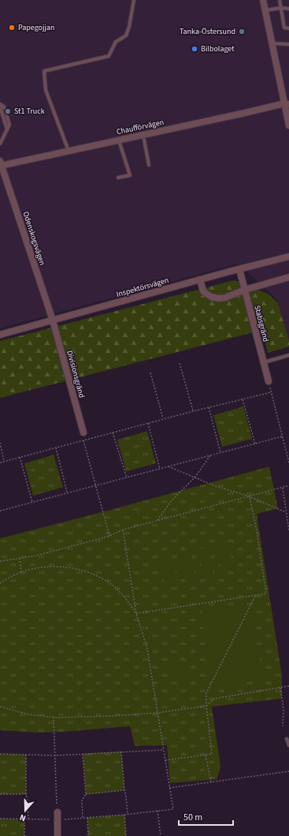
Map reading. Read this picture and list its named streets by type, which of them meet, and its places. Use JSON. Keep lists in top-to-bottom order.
{
  "streets": {
    "street": [
      "Chaufförvägen",
      "Odenskogsvägen",
      "Inspektörsvägen",
      "Stabsgränd",
      "Divisionsgränd"
    ]
  },
  "crossings": [
    ["Chaufförvägen", "Odenskogsvägen"],
    ["Odenskogsvägen", "Inspektörsvägen"],
    ["Odenskogsvägen", "Divisionsgränd"],
    ["Inspektörsvägen", "Stabsgränd"],
    ["Inspektörsvägen", "Divisionsgränd"]
  ],
  "places": [
    "Papegojjan",
    "Tanka-Östersund",
    "Bilbolaget",
    "St1 Truck"
  ],
  "scale_bar": "50 m",
  "north": "bottom"
}
